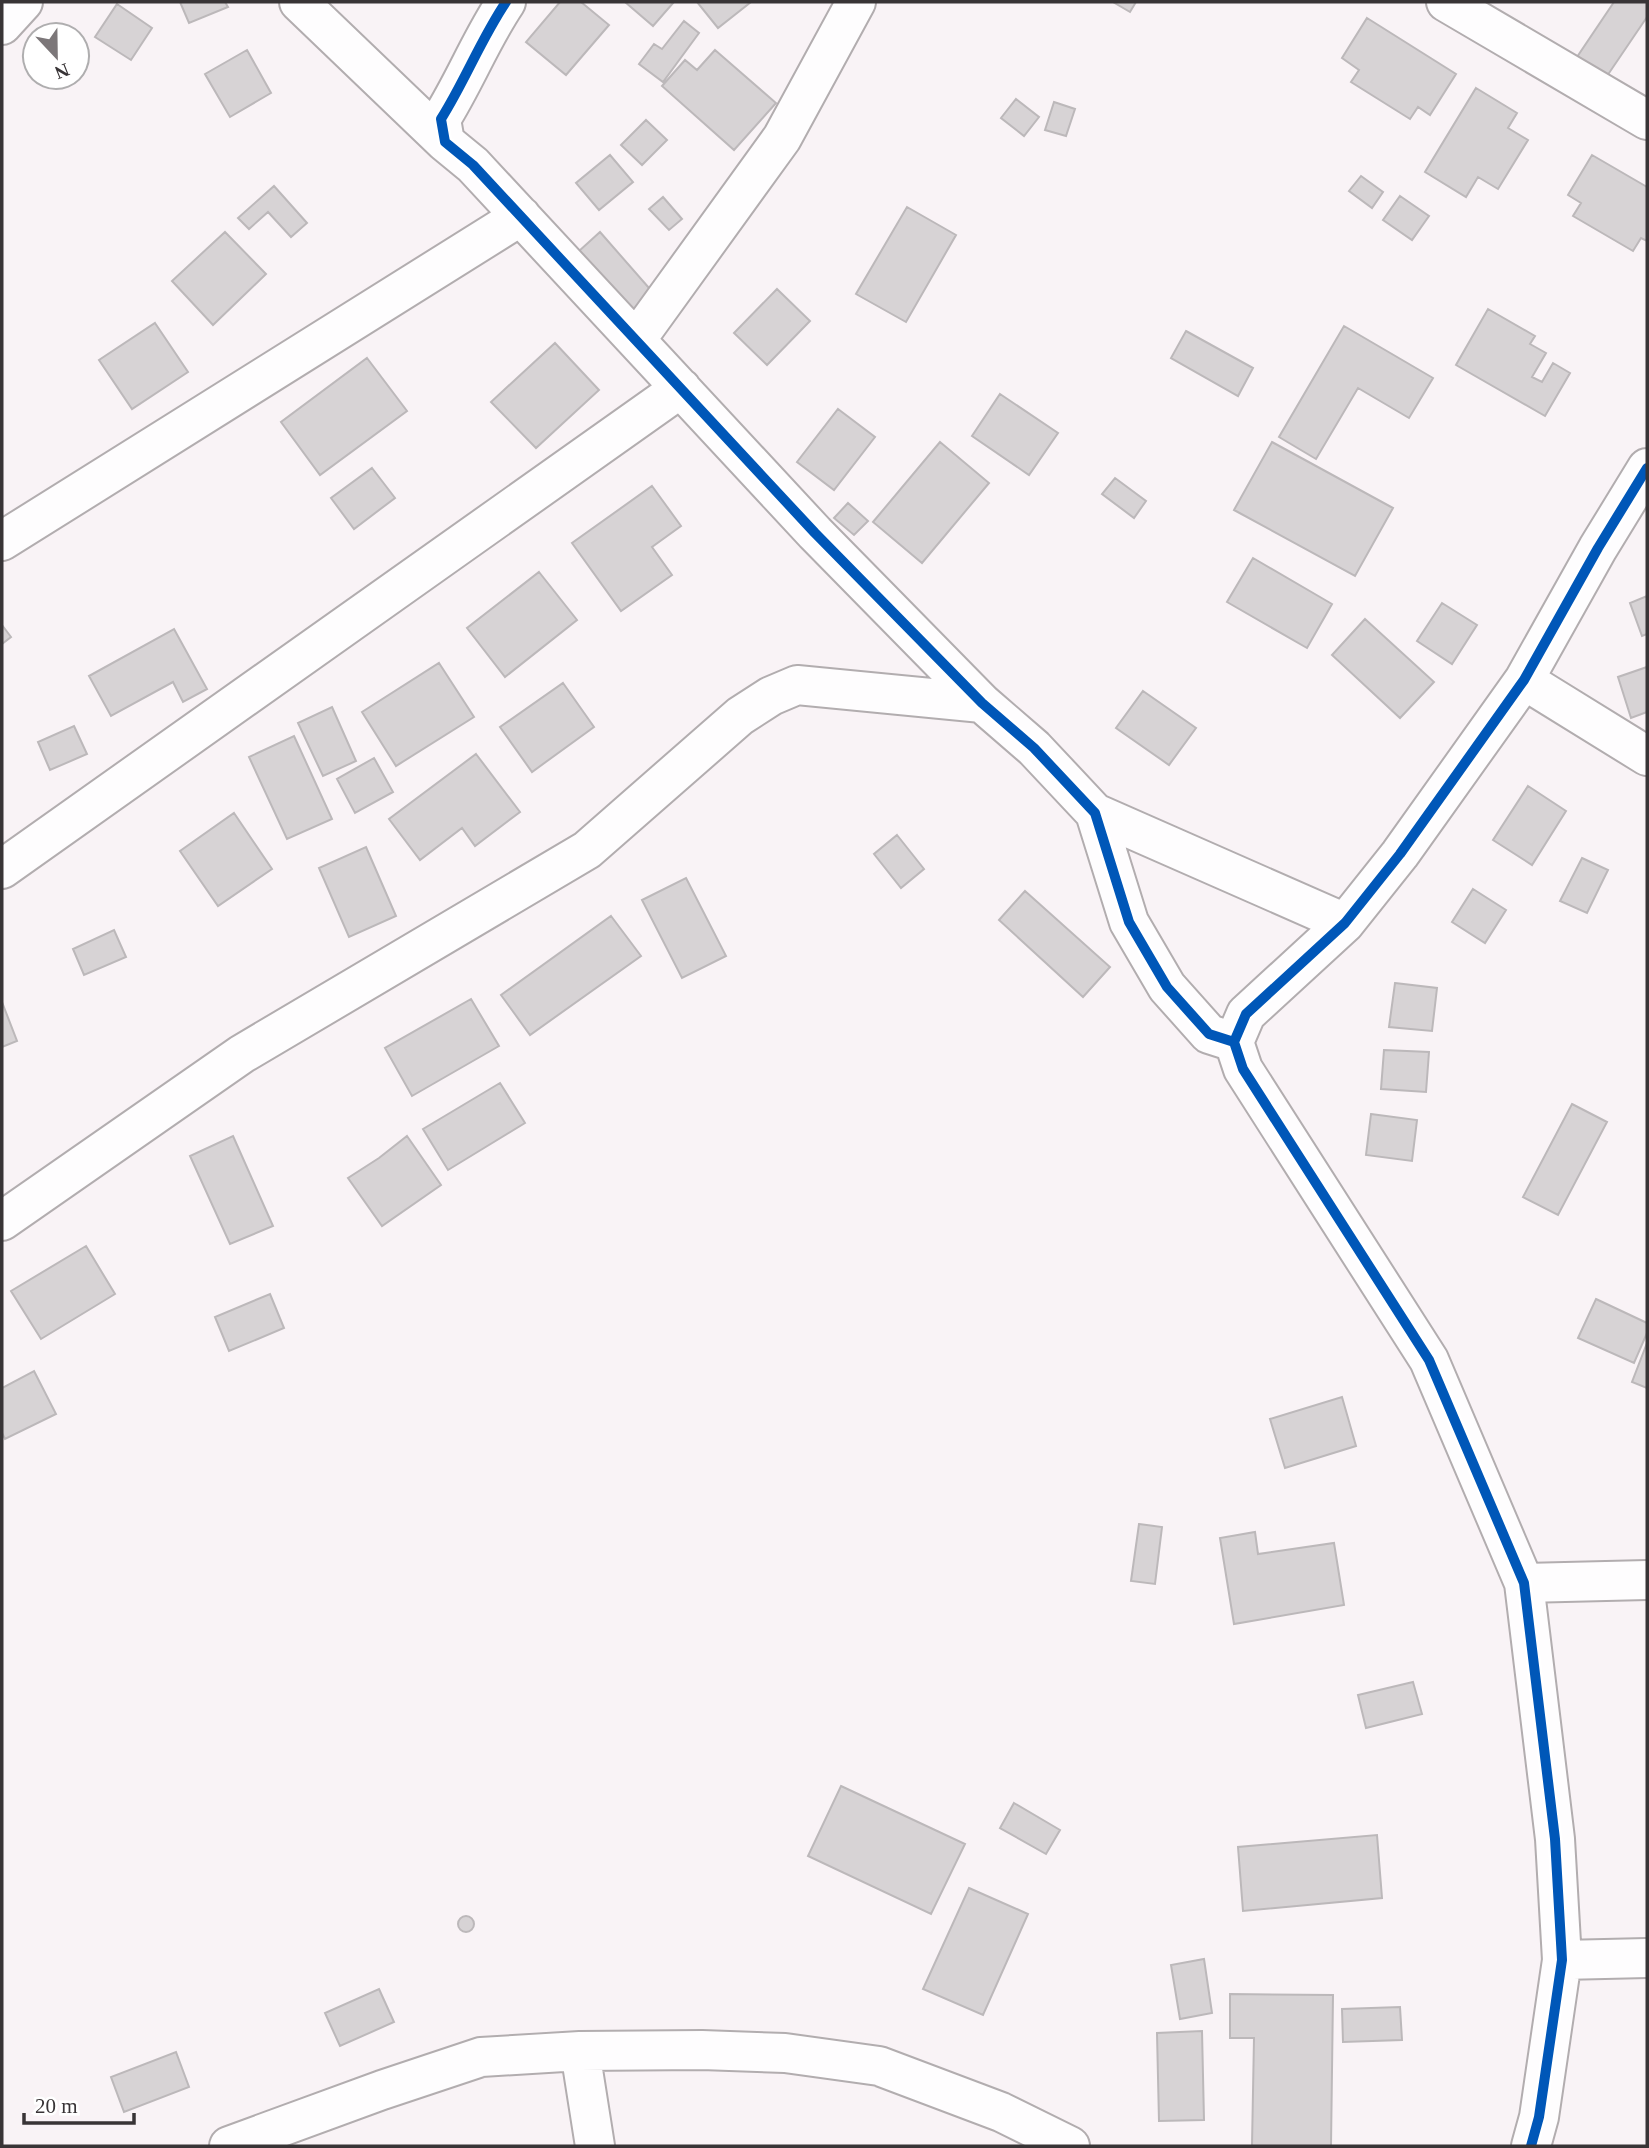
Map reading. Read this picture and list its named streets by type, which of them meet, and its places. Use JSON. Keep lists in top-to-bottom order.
{
  "scale_bar": "20 m",
  "north": "bottom"
}
